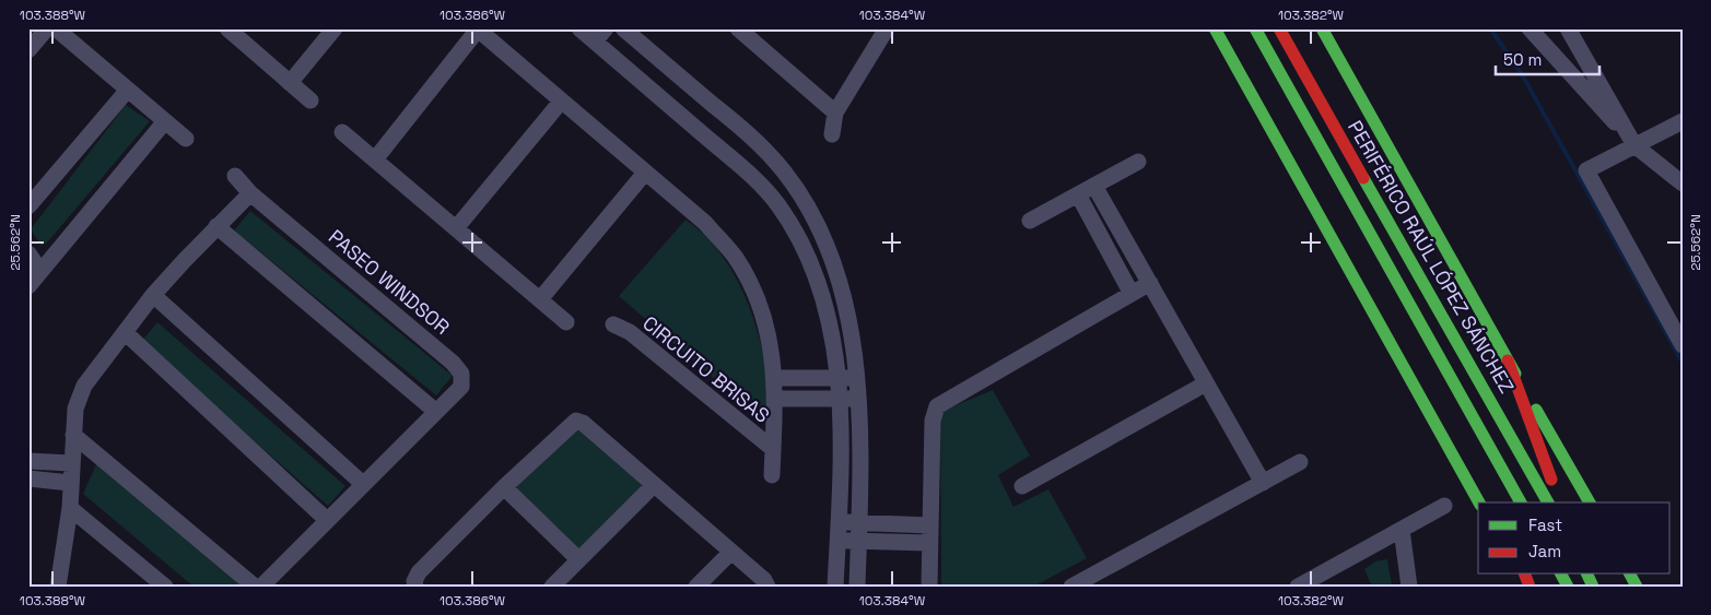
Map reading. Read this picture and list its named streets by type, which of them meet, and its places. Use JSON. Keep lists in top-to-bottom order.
{
  "streets": {
    "main road": ["PERIFÉRICO RAÚL LÓPEZ SÁNCHEZ"],
    "street": ["PASEO WINDSOR", "CIRCUITO BRISAS"]
  },
  "legend": ["Fast", "Jam"],
  "scale_bar": "50 m",
  "coordinates": [
    "103.388°W",
    "103.386°W",
    "103.384°W",
    "103.382°W",
    "25.562°N"
  ]
}
